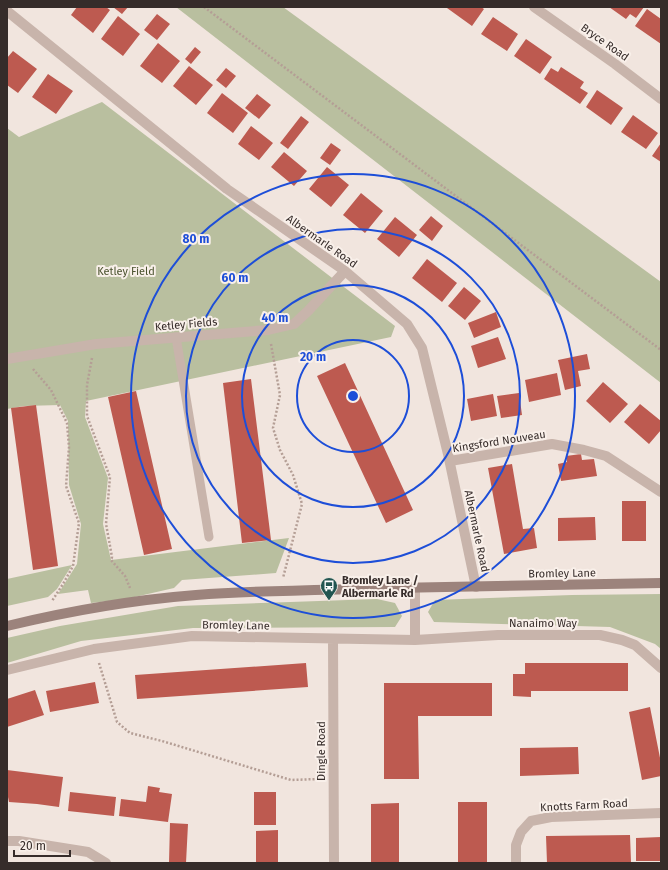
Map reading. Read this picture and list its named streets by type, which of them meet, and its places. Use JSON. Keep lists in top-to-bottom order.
{
  "streets": {
    "street": [
      "Bryce Road",
      "Albermarle Road",
      "Ketley Fields",
      "Kingsford Nouveau",
      "Bromley Lane",
      "Nanaimo Way",
      "Dingle Road",
      "Knotts Farm Road"
    ]
  },
  "crossings": [
    ["Albermarle Road", "Ketley Fields"],
    ["Albermarle Road", "Kingsford Nouveau"],
    ["Albermarle Road", "Bromley Lane"],
    ["Bromley Lane", "Nanaimo Way"],
    ["Bromley Lane", "Dingle Road"]
  ],
  "parks": ["Ketley Field"],
  "places": {
    "bus stop": ["Bromley Lane / Albermarle Rd"]
  },
  "scale_bar": "20 m",
  "rings": [
    "80 m",
    "60 m",
    "40 m",
    "20 m"
  ]
}
